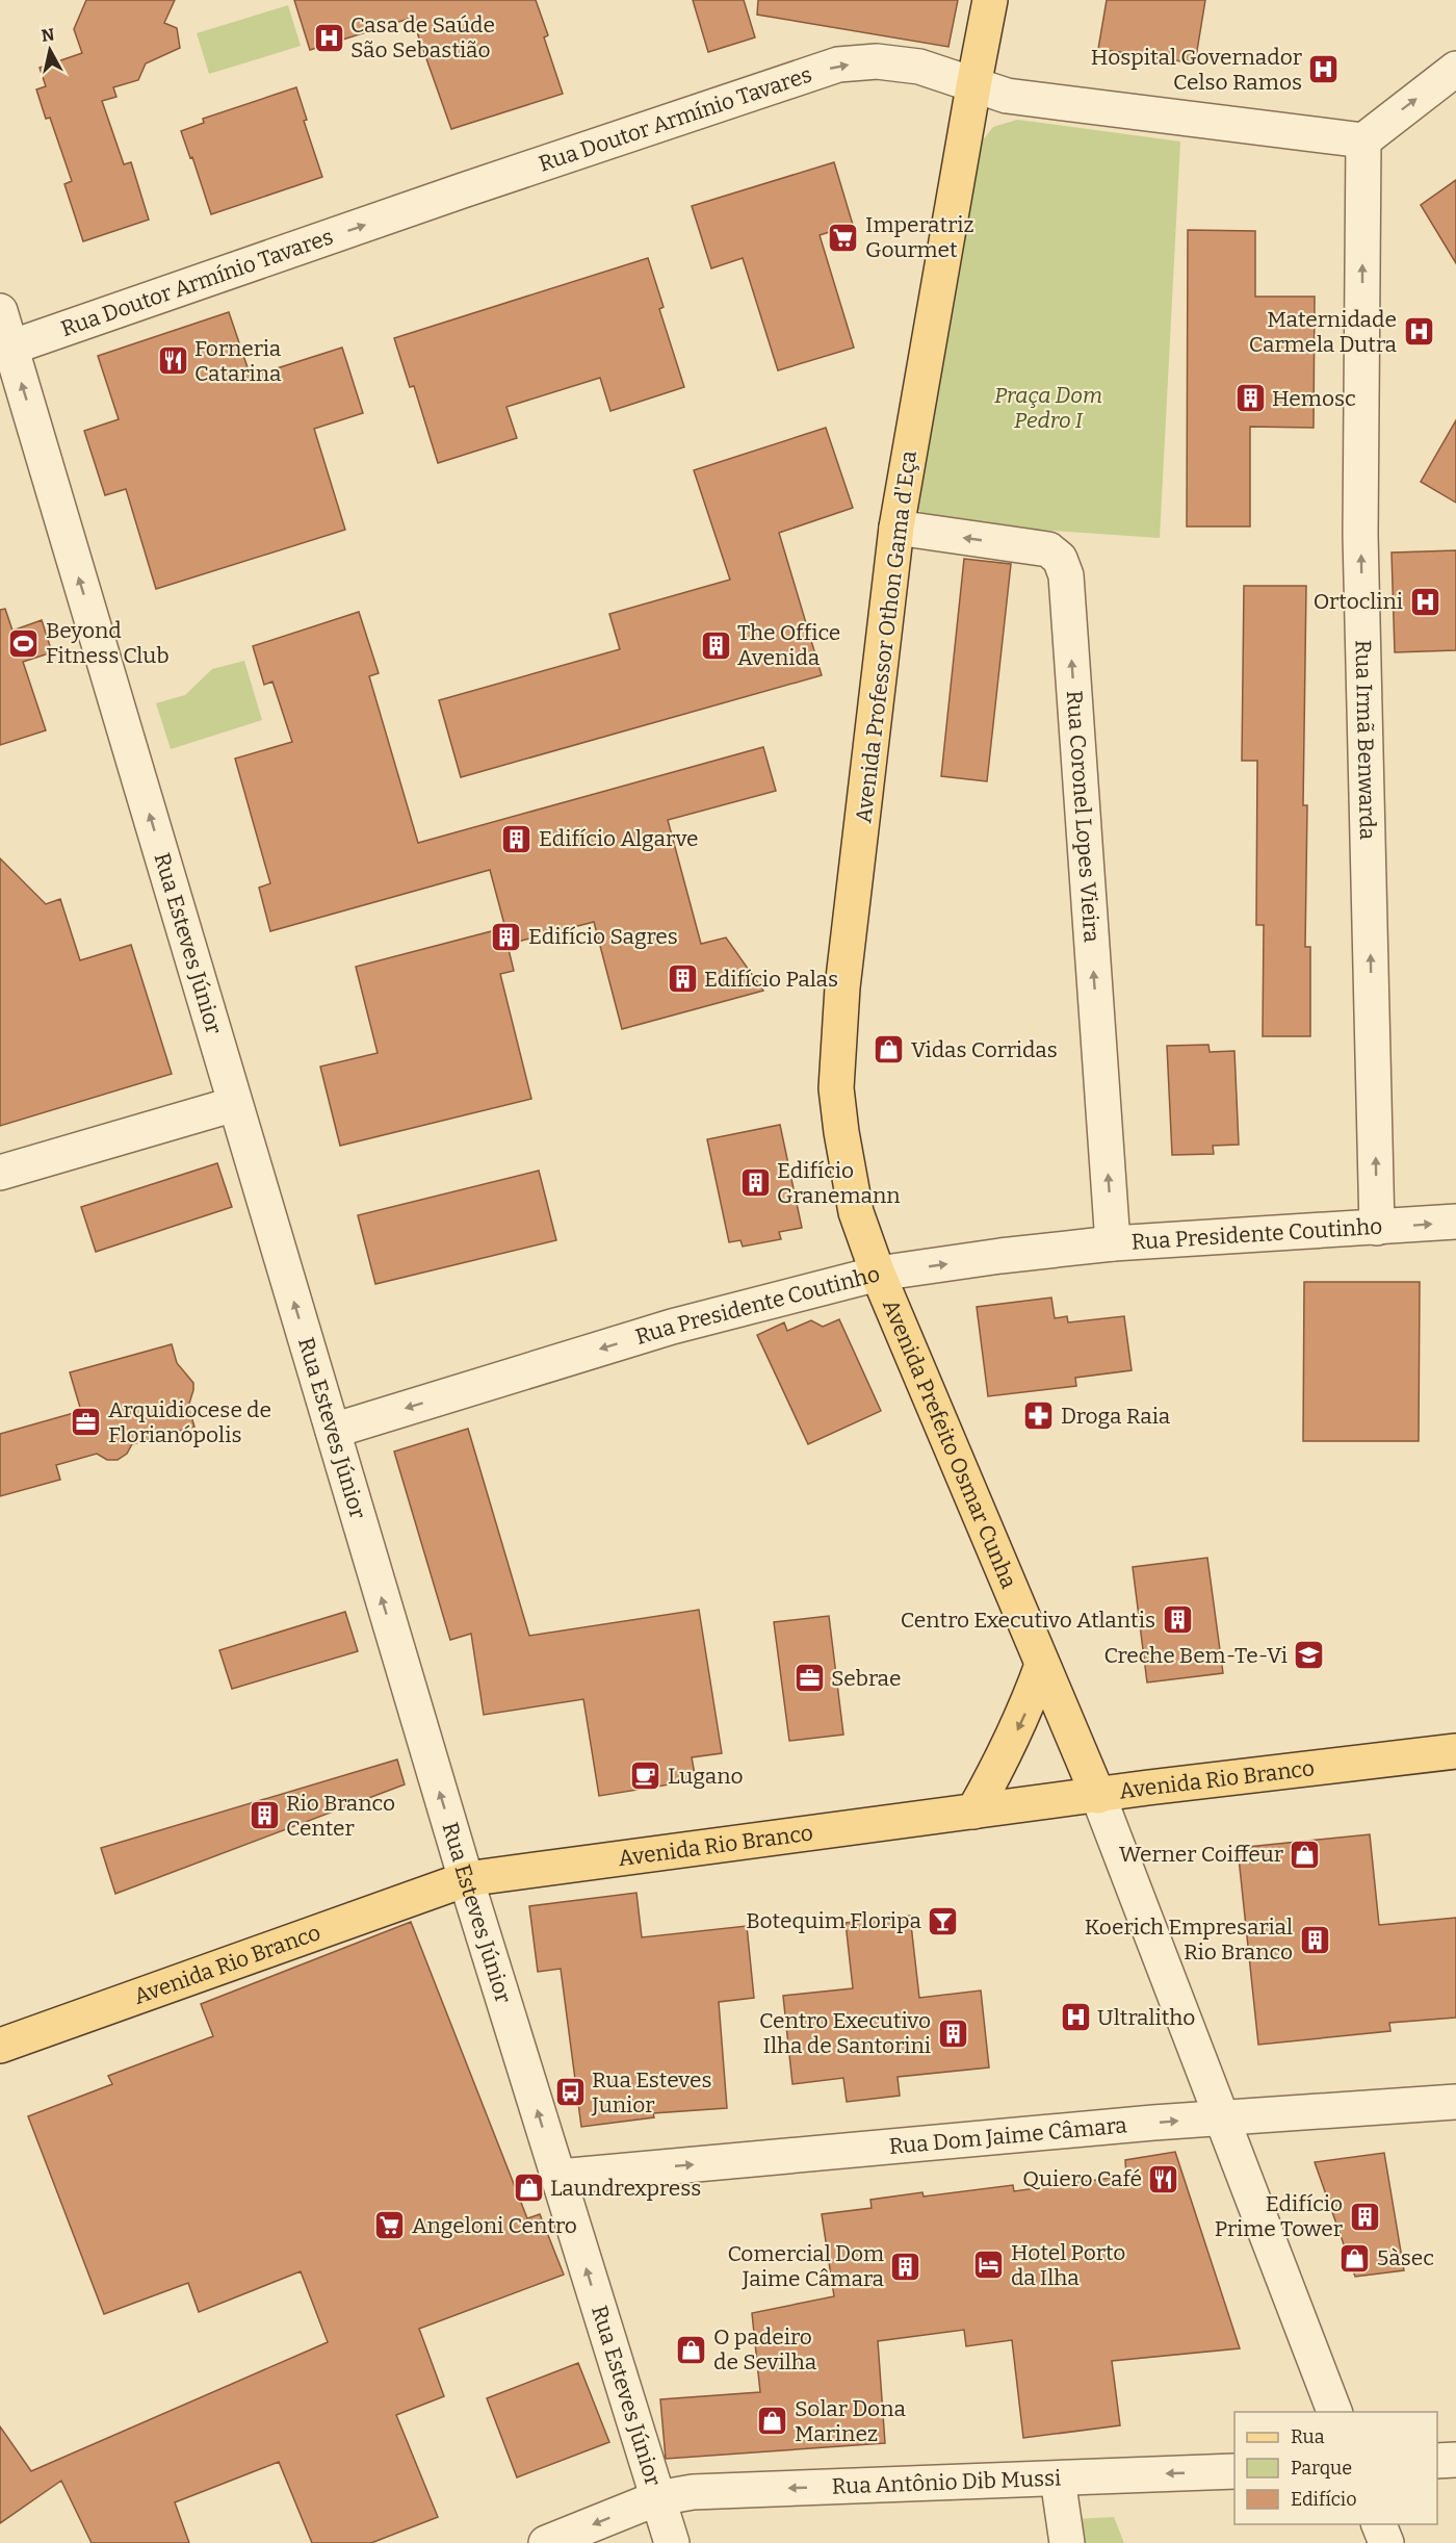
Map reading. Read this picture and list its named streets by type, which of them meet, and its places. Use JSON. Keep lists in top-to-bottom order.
{
  "streets": {
    "main road": ["Avenida Professor Othon Gama d'Eça", "Avenida Prefeito Osmar Cunha", "Avenida Rio Branco"],
    "street": [
      "Rua Doutor Armínio Tavares",
      "Rua Irmã Benwarda",
      "Rua Coronel Lopes Vieira",
      "Rua Esteves Júnior",
      "Rua Presidente Coutinho",
      "Rua Dom Jaime Câmara",
      "Rua Antônio Dib Mussi"
    ]
  },
  "crossings": [
    ["Rua Doutor Armínio Tavares", "Avenida Professor Othon Gama d'Eça"],
    ["Rua Doutor Armínio Tavares", "Rua Irmã Benwarda"],
    ["Rua Doutor Armínio Tavares", "Rua Esteves Júnior"],
    ["Avenida Professor Othon Gama d'Eça", "Rua Coronel Lopes Vieira"],
    ["Avenida Professor Othon Gama d'Eça", "Rua Presidente Coutinho"],
    ["Avenida Professor Othon Gama d'Eça", "Avenida Prefeito Osmar Cunha"],
    ["Rua Irmã Benwarda", "Rua Presidente Coutinho"],
    ["Rua Coronel Lopes Vieira", "Rua Presidente Coutinho"],
    ["Rua Esteves Júnior", "Rua Presidente Coutinho"],
    ["Rua Esteves Júnior", "Avenida Rio Branco"],
    ["Rua Esteves Júnior", "Rua Dom Jaime Câmara"],
    ["Rua Esteves Júnior", "Rua Antônio Dib Mussi"],
    ["Rua Presidente Coutinho", "Avenida Prefeito Osmar Cunha"],
    ["Avenida Prefeito Osmar Cunha", "Avenida Rio Branco"],
    ["Avenida Prefeito Osmar Cunha", "Rua Dom Jaime Câmara"]
  ],
  "one_way": [
    "Rua Doutor Armínio Tavares",
    "Rua Irmã Benwarda",
    "Rua Coronel Lopes Vieira",
    "Rua Esteves Júnior",
    "Rua Dom Jaime Câmara",
    "Rua Antônio Dib Mussi"
  ],
  "parks": ["Praça Dom Pedro I"],
  "places": {
    "hospital": [
      "Casa de Saúde São Sebastião",
      "Hospital Governador Celso Ramos",
      "Maternidade Carmela Dutra",
      "Ortoclini",
      "Ultralitho"
    ],
    "supermarket": ["Imperatriz Gourmet", "Angeloni Centro"],
    "restaurant": ["Forneria Catarina", "Quiero Café"],
    "building": [
      "Hemosc",
      "The Office Avenida",
      "Edifício Algarve",
      "Edifício Sagres",
      "Edifício Palas",
      "Edifício Granemann",
      "Centro Executivo Atlantis",
      "Rio Branco Center",
      "Koerich Empresarial Rio Branco",
      "Centro Executivo Ilha de Santorini",
      "Edifício Prime Tower",
      "Comercial Dom Jaime Câmara"
    ],
    "sports": ["Beyond Fitness Club"],
    "shop": [
      "Vidas Corridas",
      "Werner Coiffeur",
      "Laundrexpress",
      "5àsec",
      "O padeiro de Sevilha",
      "Solar Dona Marinez"
    ],
    "pharmacy": ["Droga Raia"],
    "office": ["Arquidiocese de Florianópolis", "Sebrae"],
    "school or university": ["Creche Bem-Te-Vi"],
    "cafe": ["Lugano"],
    "bar": ["Botequim Floripa"],
    "bus stop": ["Rua Esteves Junior"],
    "hotel": ["Hotel Porto da Ilha"]
  },
  "legend": ["Rua", "Parque", "Edifício"],
  "north": "top"
}
